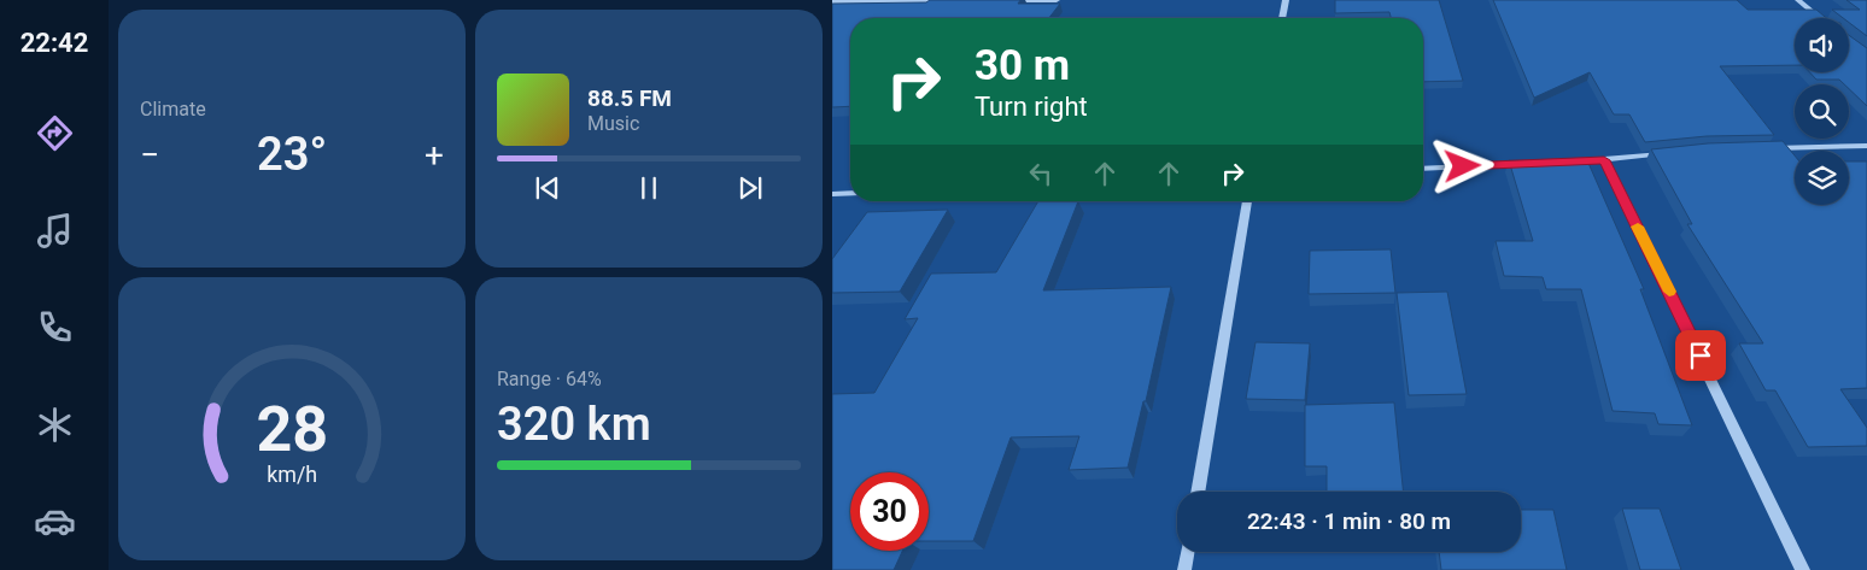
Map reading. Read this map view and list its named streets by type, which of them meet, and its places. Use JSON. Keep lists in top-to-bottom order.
{
  "page": {
    "tabs": "22:42",
    "tile": [
      "Climate",
      ["Range · 64%", "320 km"]
    ],
    "turn": ["30 m", "Turn right"],
    "song": ["88.5 FM", "Music"],
    "heat": ["−", "23°", "+"],
    "limit": "30",
    "trip": "22:43 · 1 min · 80 m",
    "gauge": ["28", "km/h"]
  }
}
